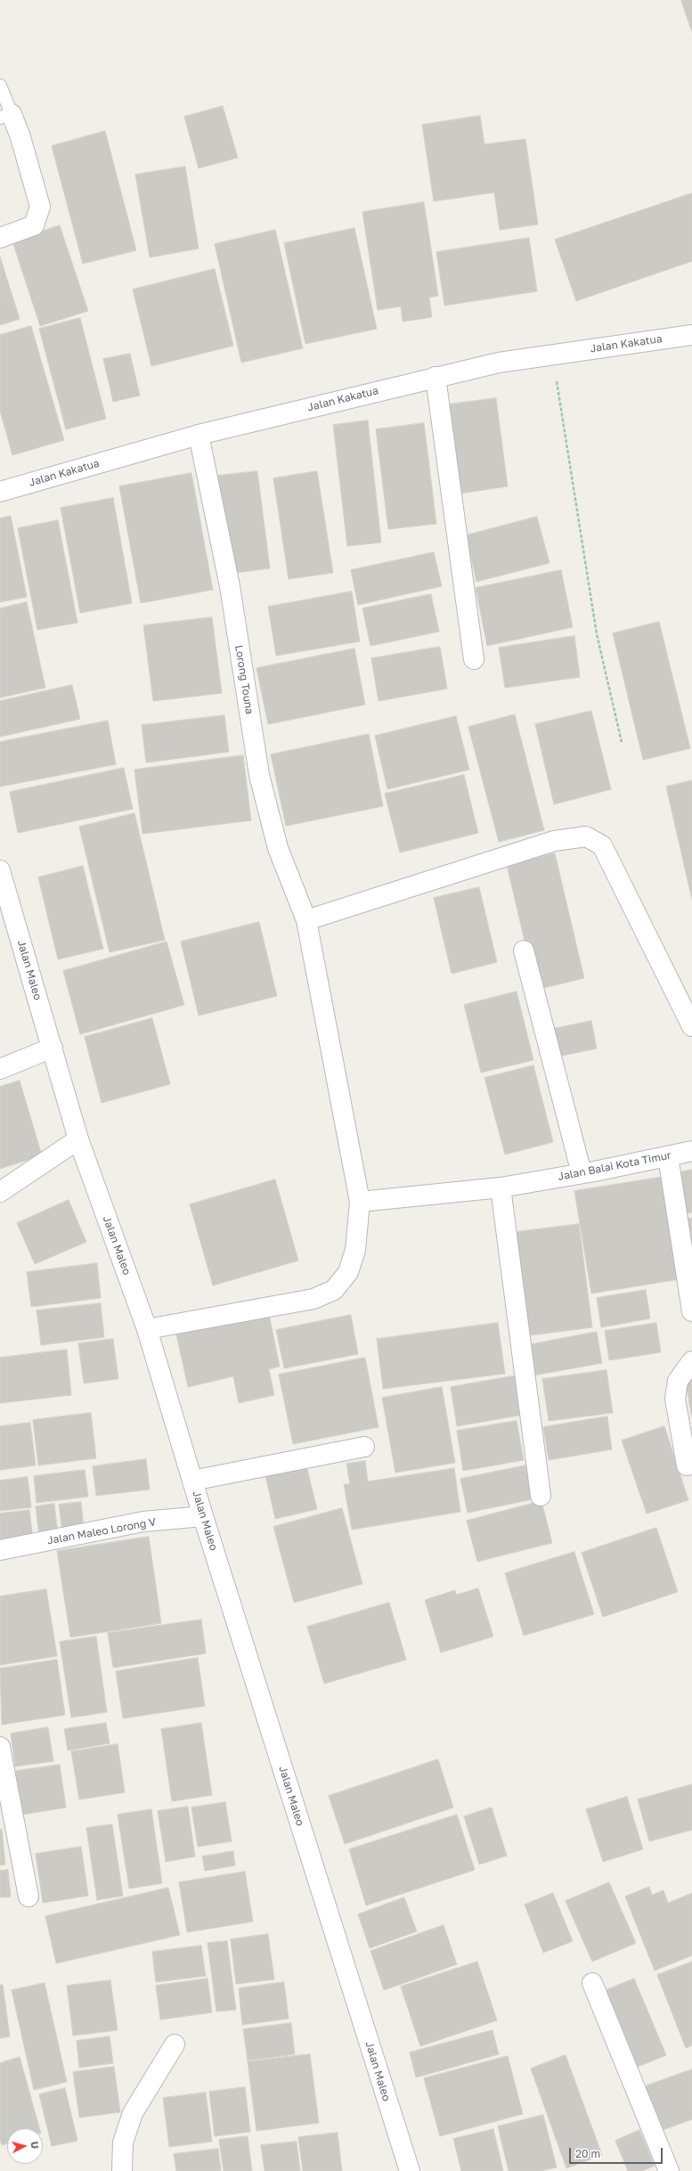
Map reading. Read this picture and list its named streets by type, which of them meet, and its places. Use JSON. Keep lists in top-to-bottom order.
{
  "streets": {
    "street": [
      "Jalan Kakatua",
      "Lorong Touna",
      "Jalan Maleo",
      "Jalan Balai Kota Timur",
      "Jalan Maleo Lorong V"
    ]
  },
  "crossings": [
    ["Jalan Kakatua", "Lorong Touna"],
    ["Lorong Touna", "Jalan Maleo"],
    ["Lorong Touna", "Jalan Balai Kota Timur"],
    ["Jalan Maleo", "Jalan Maleo Lorong V"]
  ],
  "scale_bar": "20 m",
  "north": "right"
}
